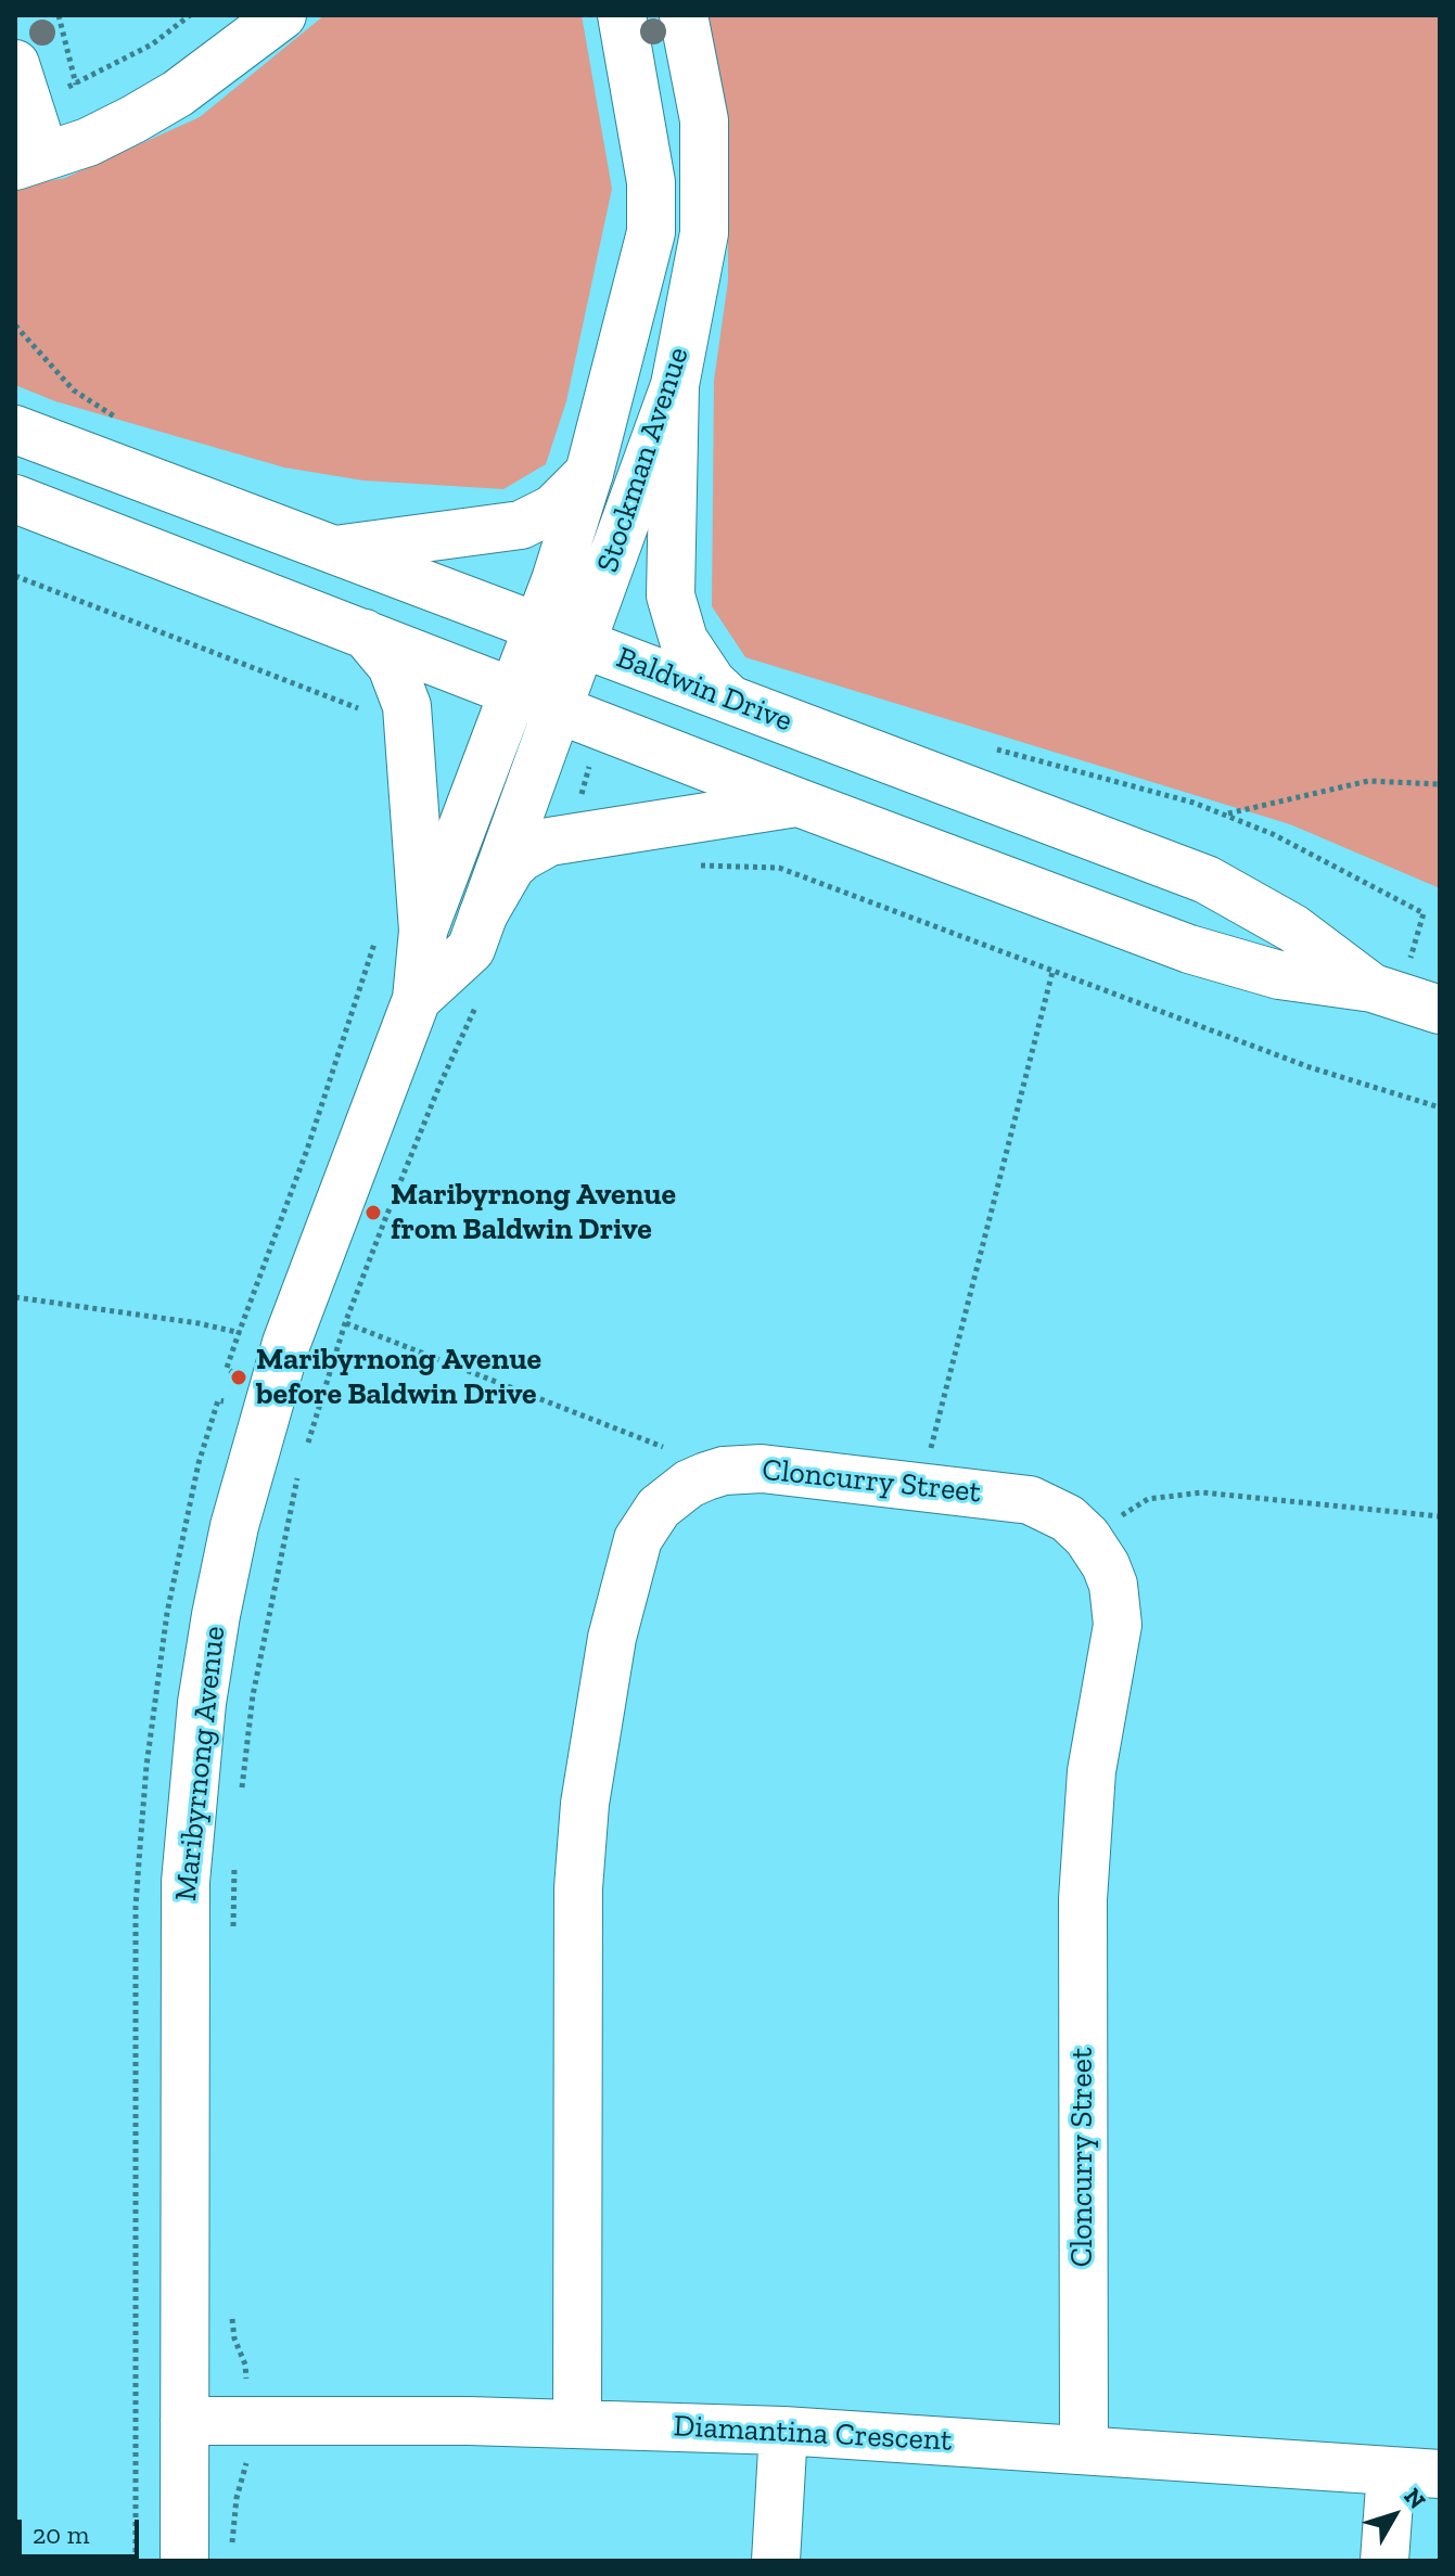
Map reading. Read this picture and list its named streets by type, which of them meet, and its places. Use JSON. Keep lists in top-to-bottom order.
{
  "streets": {
    "street": [
      "Stockman Avenue",
      "Baldwin Drive",
      "Cloncurry Street",
      "Maribyrnong Avenue",
      "Diamantina Crescent"
    ]
  },
  "crossings": [
    ["Stockman Avenue", "Baldwin Drive"],
    ["Stockman Avenue", "Maribyrnong Avenue"],
    ["Cloncurry Street", "Diamantina Crescent"],
    ["Maribyrnong Avenue", "Diamantina Crescent"]
  ],
  "places": ["Maribyrnong Avenue from Baldwin Drive", "Maribyrnong Avenue before Baldwin Drive"],
  "scale_bar": "20 m",
  "north": "top right"
}
